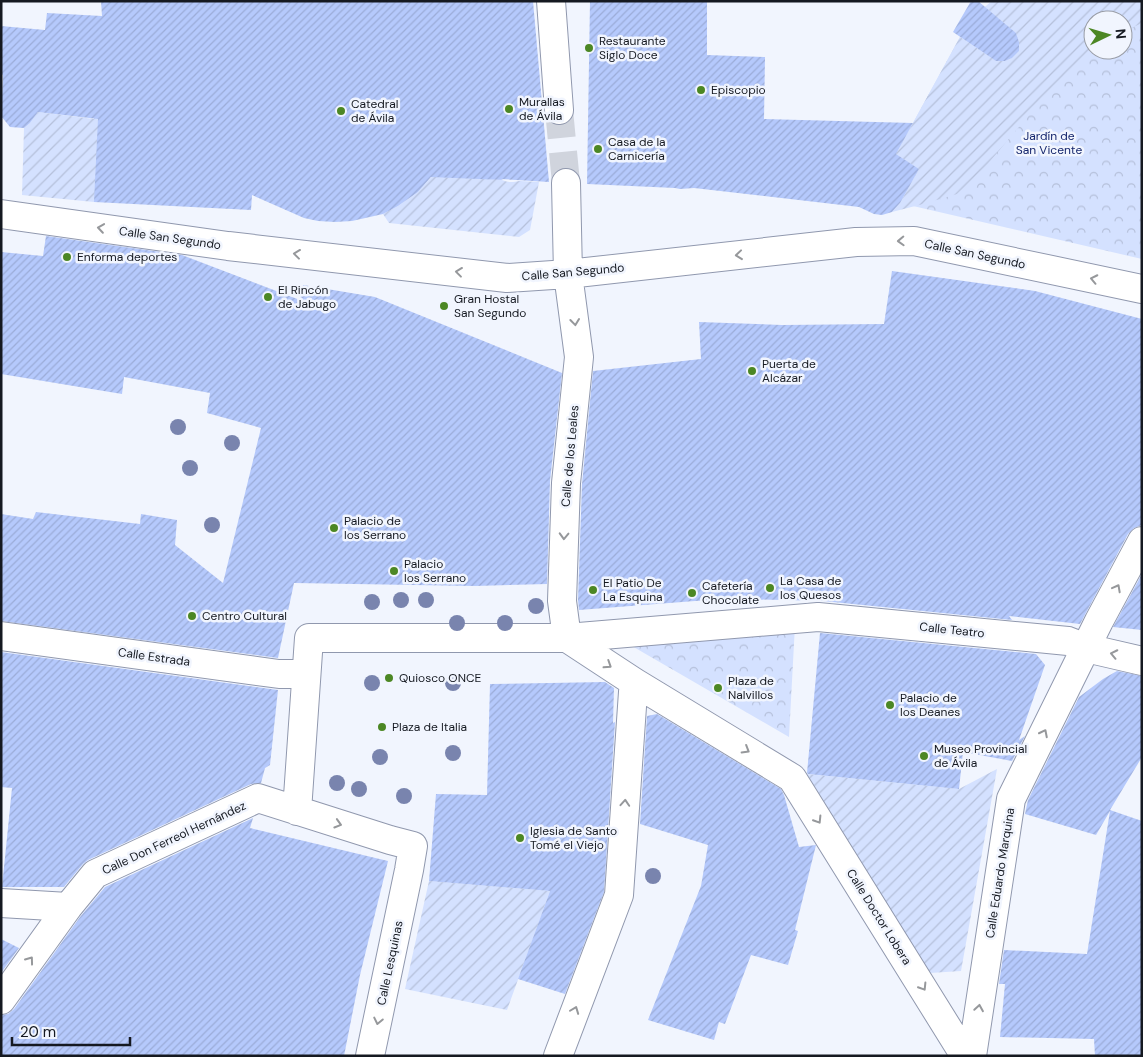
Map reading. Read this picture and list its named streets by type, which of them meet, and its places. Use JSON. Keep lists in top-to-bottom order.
{
  "streets": {
    "street": [
      "Calle San Segundo",
      "Calle de los Leales",
      "Calle Teatro",
      "Calle Estrada",
      "Calle Don Ferreol Hernández",
      "Calle Eduardo Marquina",
      "Calle Doctor Lobera",
      "Calle Lesquinas"
    ]
  },
  "crossings": [
    ["Calle San Segundo", "Calle de los Leales"],
    ["Calle de los Leales", "Calle Teatro"],
    ["Calle Teatro", "Calle Eduardo Marquina"],
    ["Calle Don Ferreol Hernández", "Calle Lesquinas"]
  ],
  "one_way": [
    "Calle San Segundo",
    "Calle de los Leales",
    "Calle Eduardo Marquina",
    "Calle Doctor Lobera"
  ],
  "parks": ["Jardín de San Vicente"],
  "places": [
    "Restaurante Siglo Doce",
    "Episcopio",
    "Murallas de Ávila",
    "Catedral de Ávila",
    "Casa de la Carnicería",
    "Enforma deportes",
    "El Rincón de Jabugo",
    "Gran Hostal San Segundo",
    "Puerta de Alcázar",
    "Palacio de los Serrano",
    "Palacio los Serrano",
    "La Casa de los Quesos",
    "El Patio De La Esquina",
    "Cafetería Chocolate",
    "Centro Cultural",
    "Quiosco ONCE",
    "Plaza de Nalvillos",
    "Palacio de los Deanes",
    "Plaza de Italia",
    "Museo Provincial de Ávila",
    "Iglesia de Santo Tomé el Viejo"
  ],
  "scale_bar": "20 m",
  "north": "right"
}
